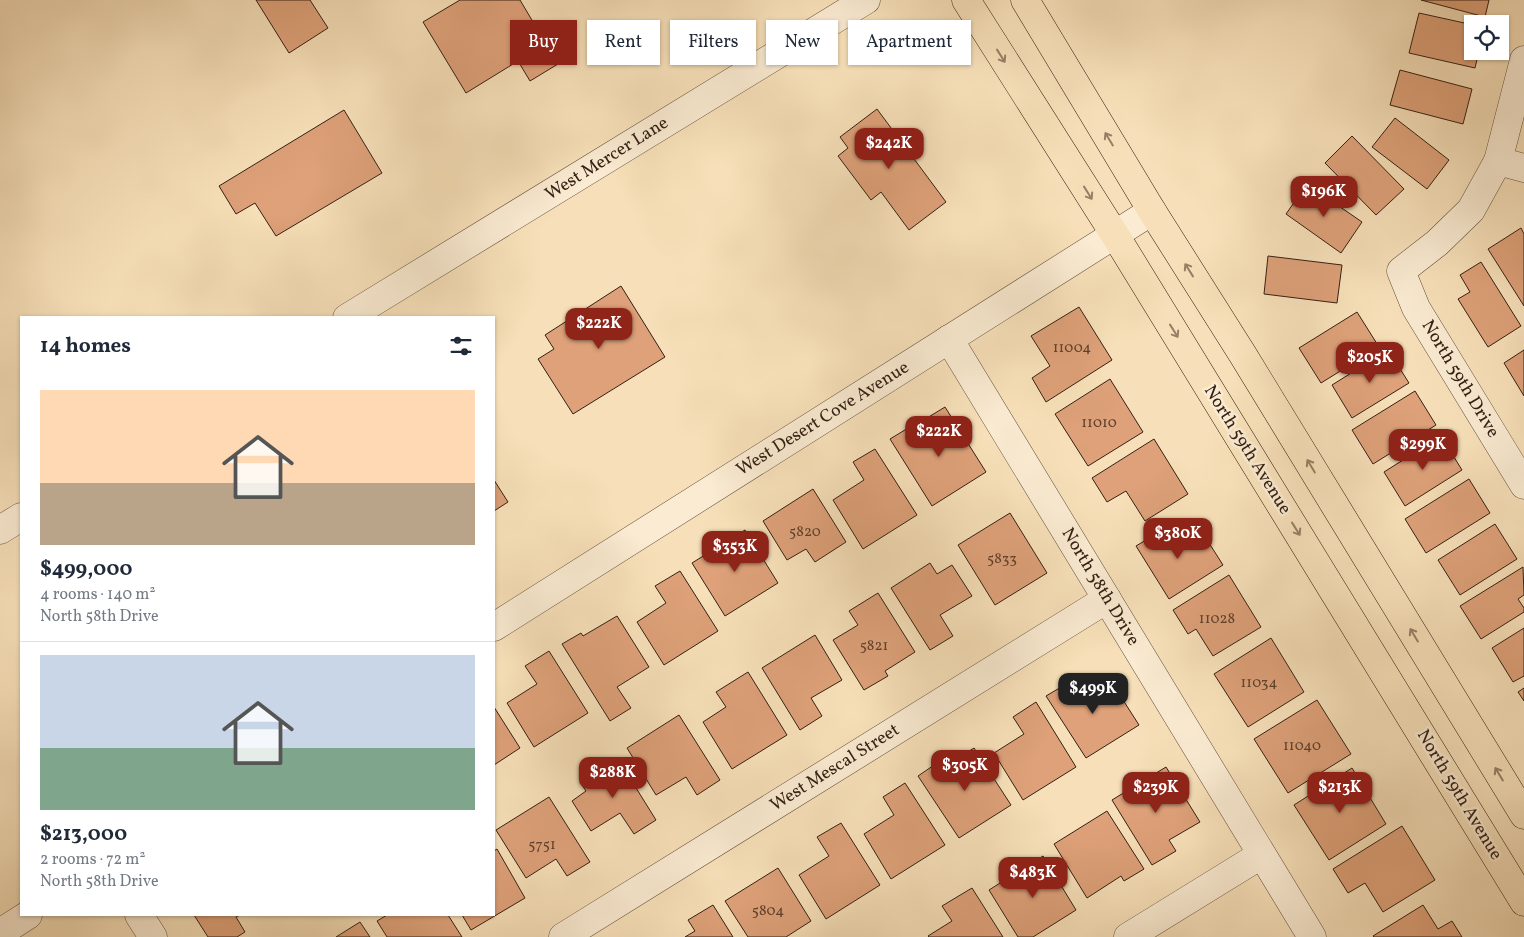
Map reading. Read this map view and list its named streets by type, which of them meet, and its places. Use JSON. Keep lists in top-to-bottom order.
{
  "streets": {
    "main road": ["North 59th Avenue"],
    "street": [
      "West Mercer Lane",
      "North 59th Drive",
      "West Desert Cove Avenue",
      "North 58th Drive",
      "West Mescal Street"
    ]
  },
  "crossings": [
    ["West Desert Cove Avenue", "North 59th Avenue"],
    ["West Desert Cove Avenue", "North 58th Drive"],
    ["North 58th Drive", "West Mescal Street"]
  ],
  "house_numbers": [
    "11004",
    "11010",
    "5820",
    "5833",
    "11028",
    "5821",
    "11034",
    "11040",
    "5751",
    "5804"
  ],
  "page": {
    "chip": [
      "Buy",
      "Rent",
      "Filters",
      "New",
      "Apartment"
    ],
    "price": [
      "$242K",
      "$196K",
      "$222K",
      "$205K",
      "$222K",
      "$299K",
      "$380K",
      "$353K",
      "$499K",
      "$305K",
      "$288K",
      "$239K",
      "$213K",
      "$483K"
    ],
    "heading": "14 homes",
    "list": [
      {
        "name": "$499,000",
        "note": "4 rooms · 140 m² · North 58th Drive"
      },
      {
        "name": "$213,000",
        "note": "2 rooms · 72 m² · North 58th Drive"
      }
    ]
  }
}
